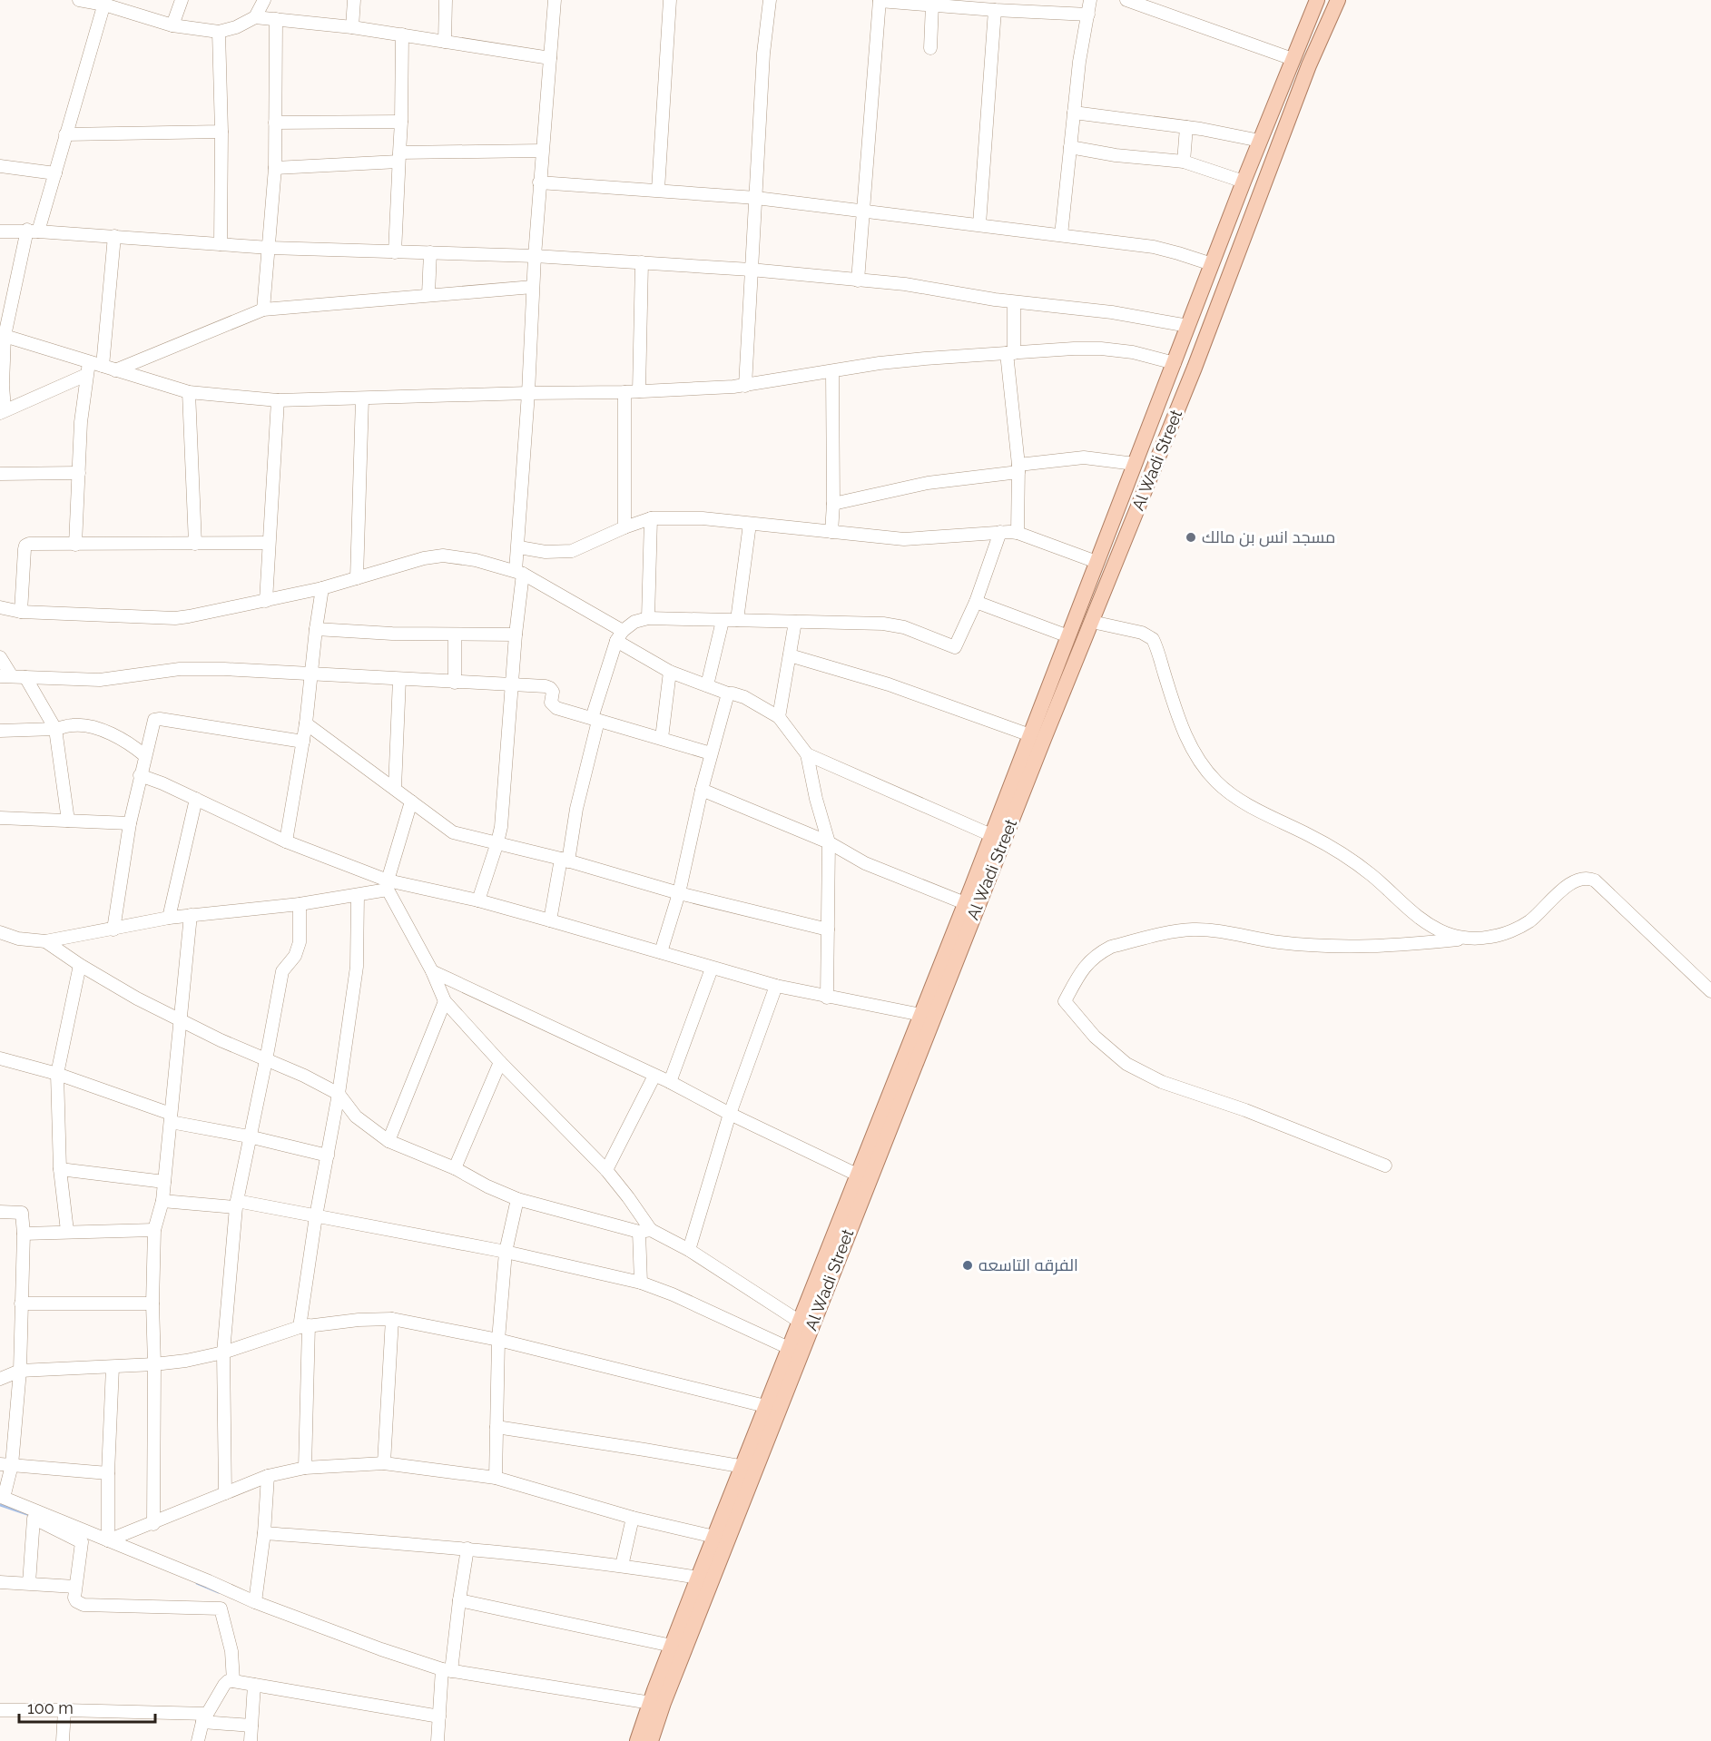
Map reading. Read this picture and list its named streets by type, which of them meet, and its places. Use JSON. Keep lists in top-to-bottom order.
{
  "streets": {
    "main road": ["Al Wadi Street"]
  },
  "places": ["مسجد انس بن مالك", "الفرقه التاسعه"],
  "scale_bar": "100 m"
}
